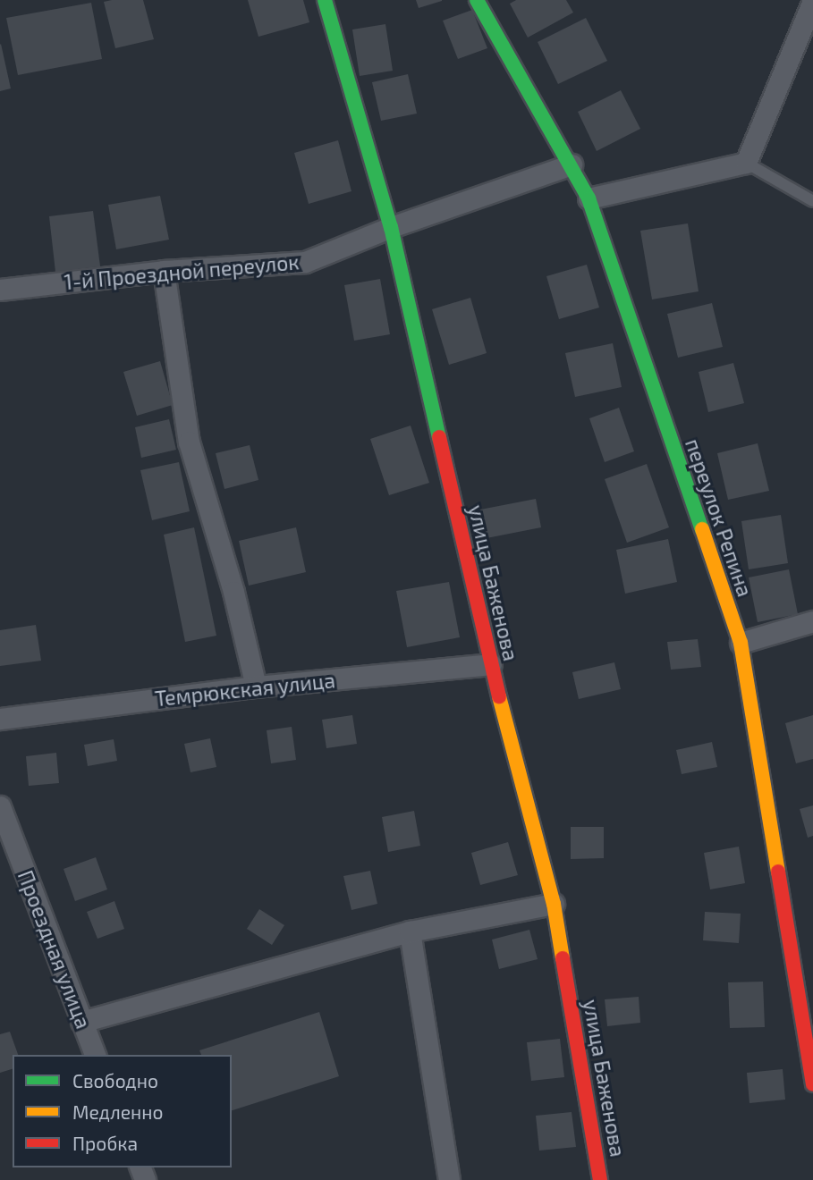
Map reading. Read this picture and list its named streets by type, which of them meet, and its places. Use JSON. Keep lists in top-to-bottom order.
{
  "streets": {
    "street": [
      "1-й Проездной переулок",
      "переулок Репина",
      "улица Баженова",
      "Темрюкская улица",
      "Проездная улица"
    ]
  },
  "crossings": [
    ["1-й Проездной переулок", "переулок Репина"],
    ["1-й Проездной переулок", "улица Баженова"],
    ["улица Баженова", "Темрюкская улица"]
  ],
  "legend": ["Свободно", "Медленно", "Пробка"]
}
